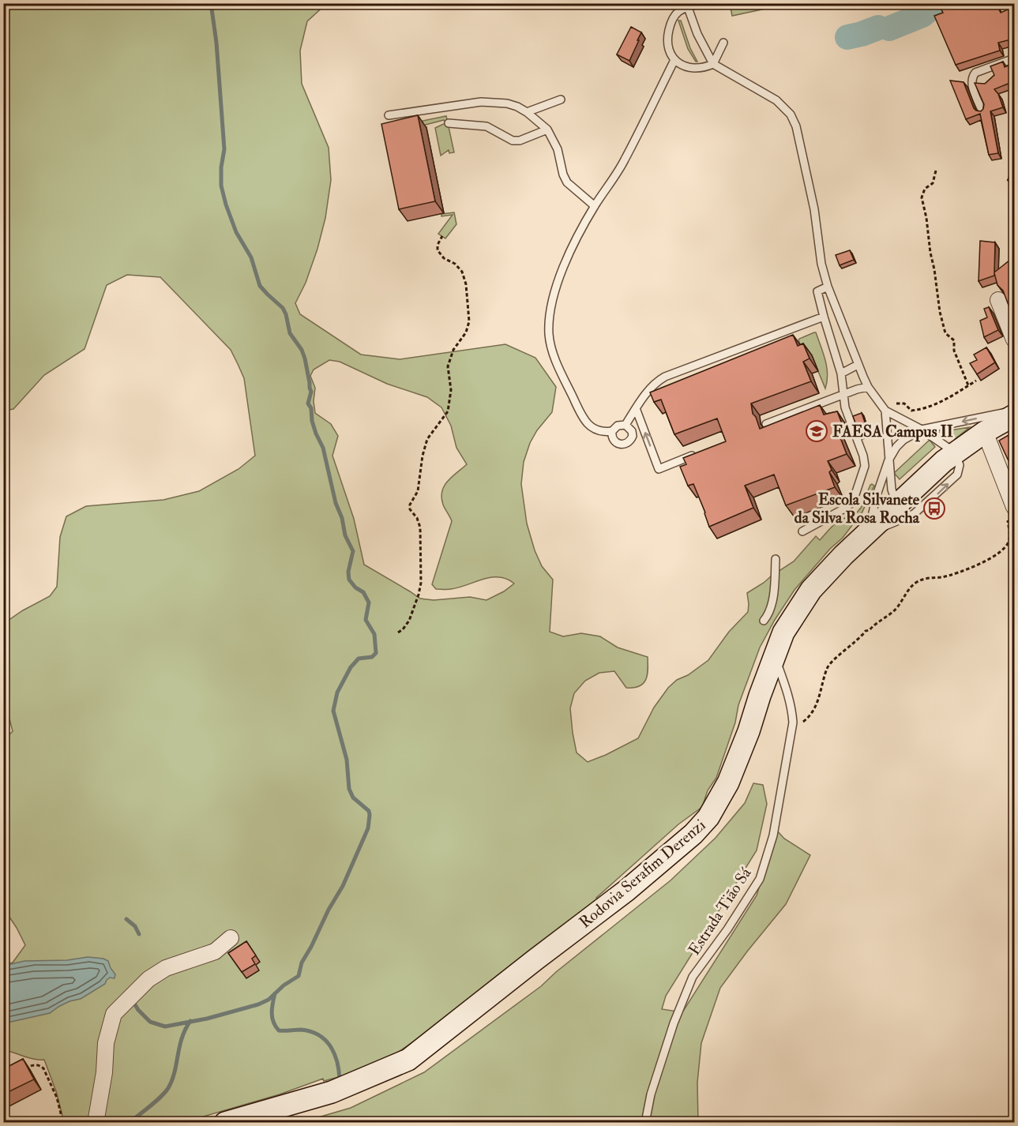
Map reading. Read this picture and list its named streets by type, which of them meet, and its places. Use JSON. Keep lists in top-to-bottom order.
{
  "streets": {
    "main road": ["Rodovia Serafim Derenzi"],
    "lane": ["Estrada Tião Sá"]
  },
  "crossings": [
    ["Rodovia Serafim Derenzi", "Estrada Tião Sá"]
  ],
  "places": {
    "school or university": ["FAESA Campus II"],
    "bus stop": ["Escola Silvanete da Silva Rosa Rocha"]
  }
}
